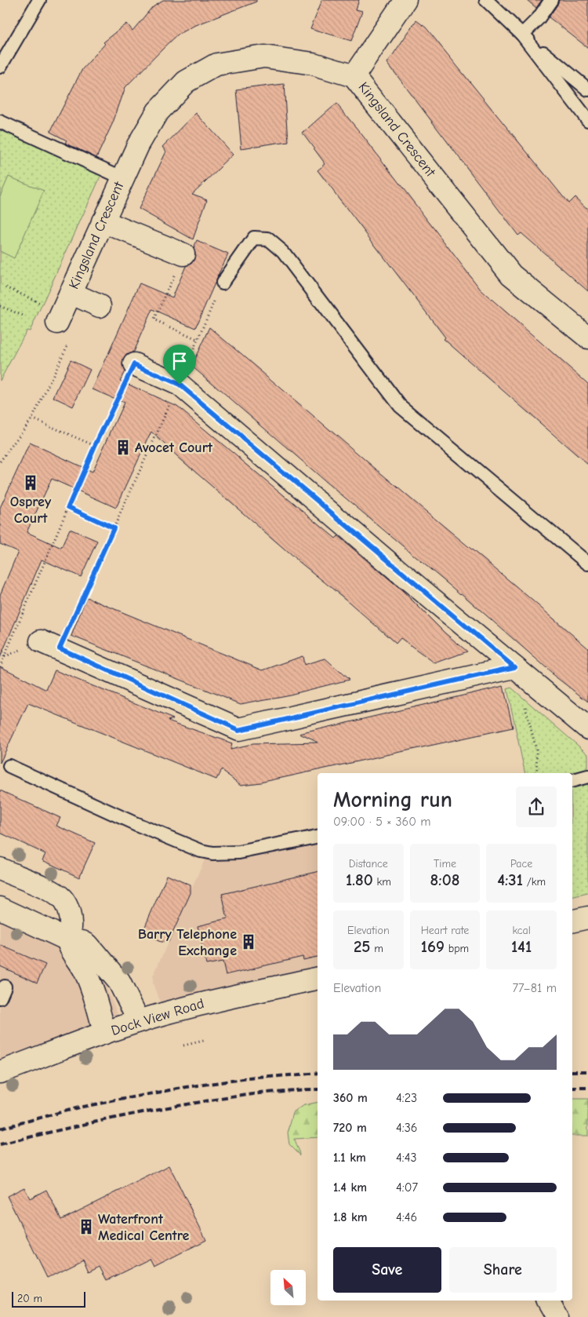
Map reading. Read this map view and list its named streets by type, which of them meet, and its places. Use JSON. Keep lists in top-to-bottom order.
{
  "streets": {
    "street": ["Kingsland Crescent", "Dock View Road"]
  },
  "places": {
    "building": [
      "Avocet Court",
      "Osprey Court",
      "Barry Telephone Exchange",
      "Waterfront Medical Centre"
    ]
  },
  "scale_bar": "20 m",
  "north": "top left",
  "page": {
    "heading": ["Morning run", "09:00 · 5 × 360 m"],
    "stats": [
      ["Distance", "1.80 km"],
      ["Time", "8:08"],
      ["Pace", "4:31 /km"],
      ["Elevation", "25 m"],
      ["Heart rate", "169 bpm"],
      ["kcal", "141"]
    ],
    "chart": ["Elevation", "77–81 m"],
    "list": [
      {
        "name": "360 m",
        "note": "4:23"
      },
      {
        "name": "720 m",
        "note": "4:36"
      },
      {
        "name": "1.1 km",
        "note": "4:43"
      },
      {
        "name": "1.4 km",
        "note": "4:07"
      },
      {
        "name": "1.8 km",
        "note": "4:46"
      }
    ],
    "buttons": ["Save", "Share"],
    "scale": "20 m"
  }
}
